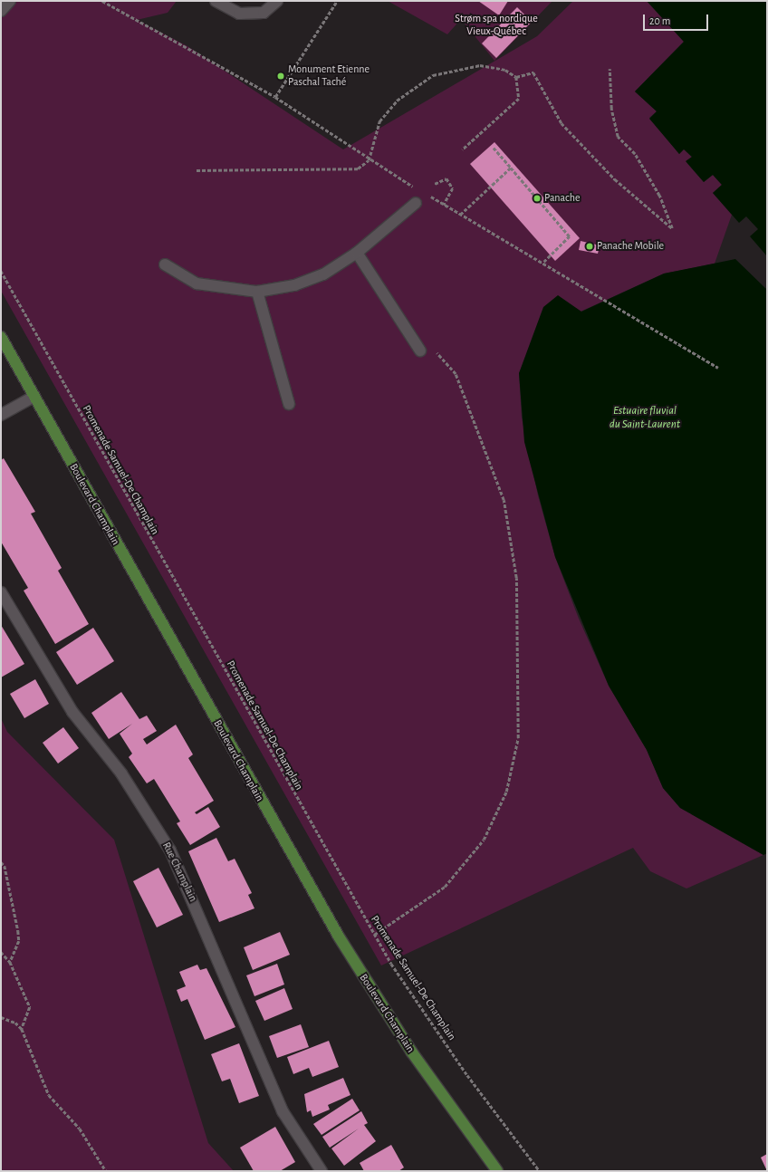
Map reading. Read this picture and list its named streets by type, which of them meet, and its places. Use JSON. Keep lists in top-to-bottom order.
{
  "streets": {
    "main road": ["Boulevard Champlain"],
    "street": ["Rue Champlain"],
    "path": ["Promenade Samuel-De Champlain"]
  },
  "water": ["Estuaire fluvial du Saint-Laurent"],
  "parks": ["Strøm spa nordique Vieux-Québec"],
  "places": ["Monument Etienne Paschal Taché", "Panache", "Panache Mobile"],
  "scale_bar": "20 m"
}
